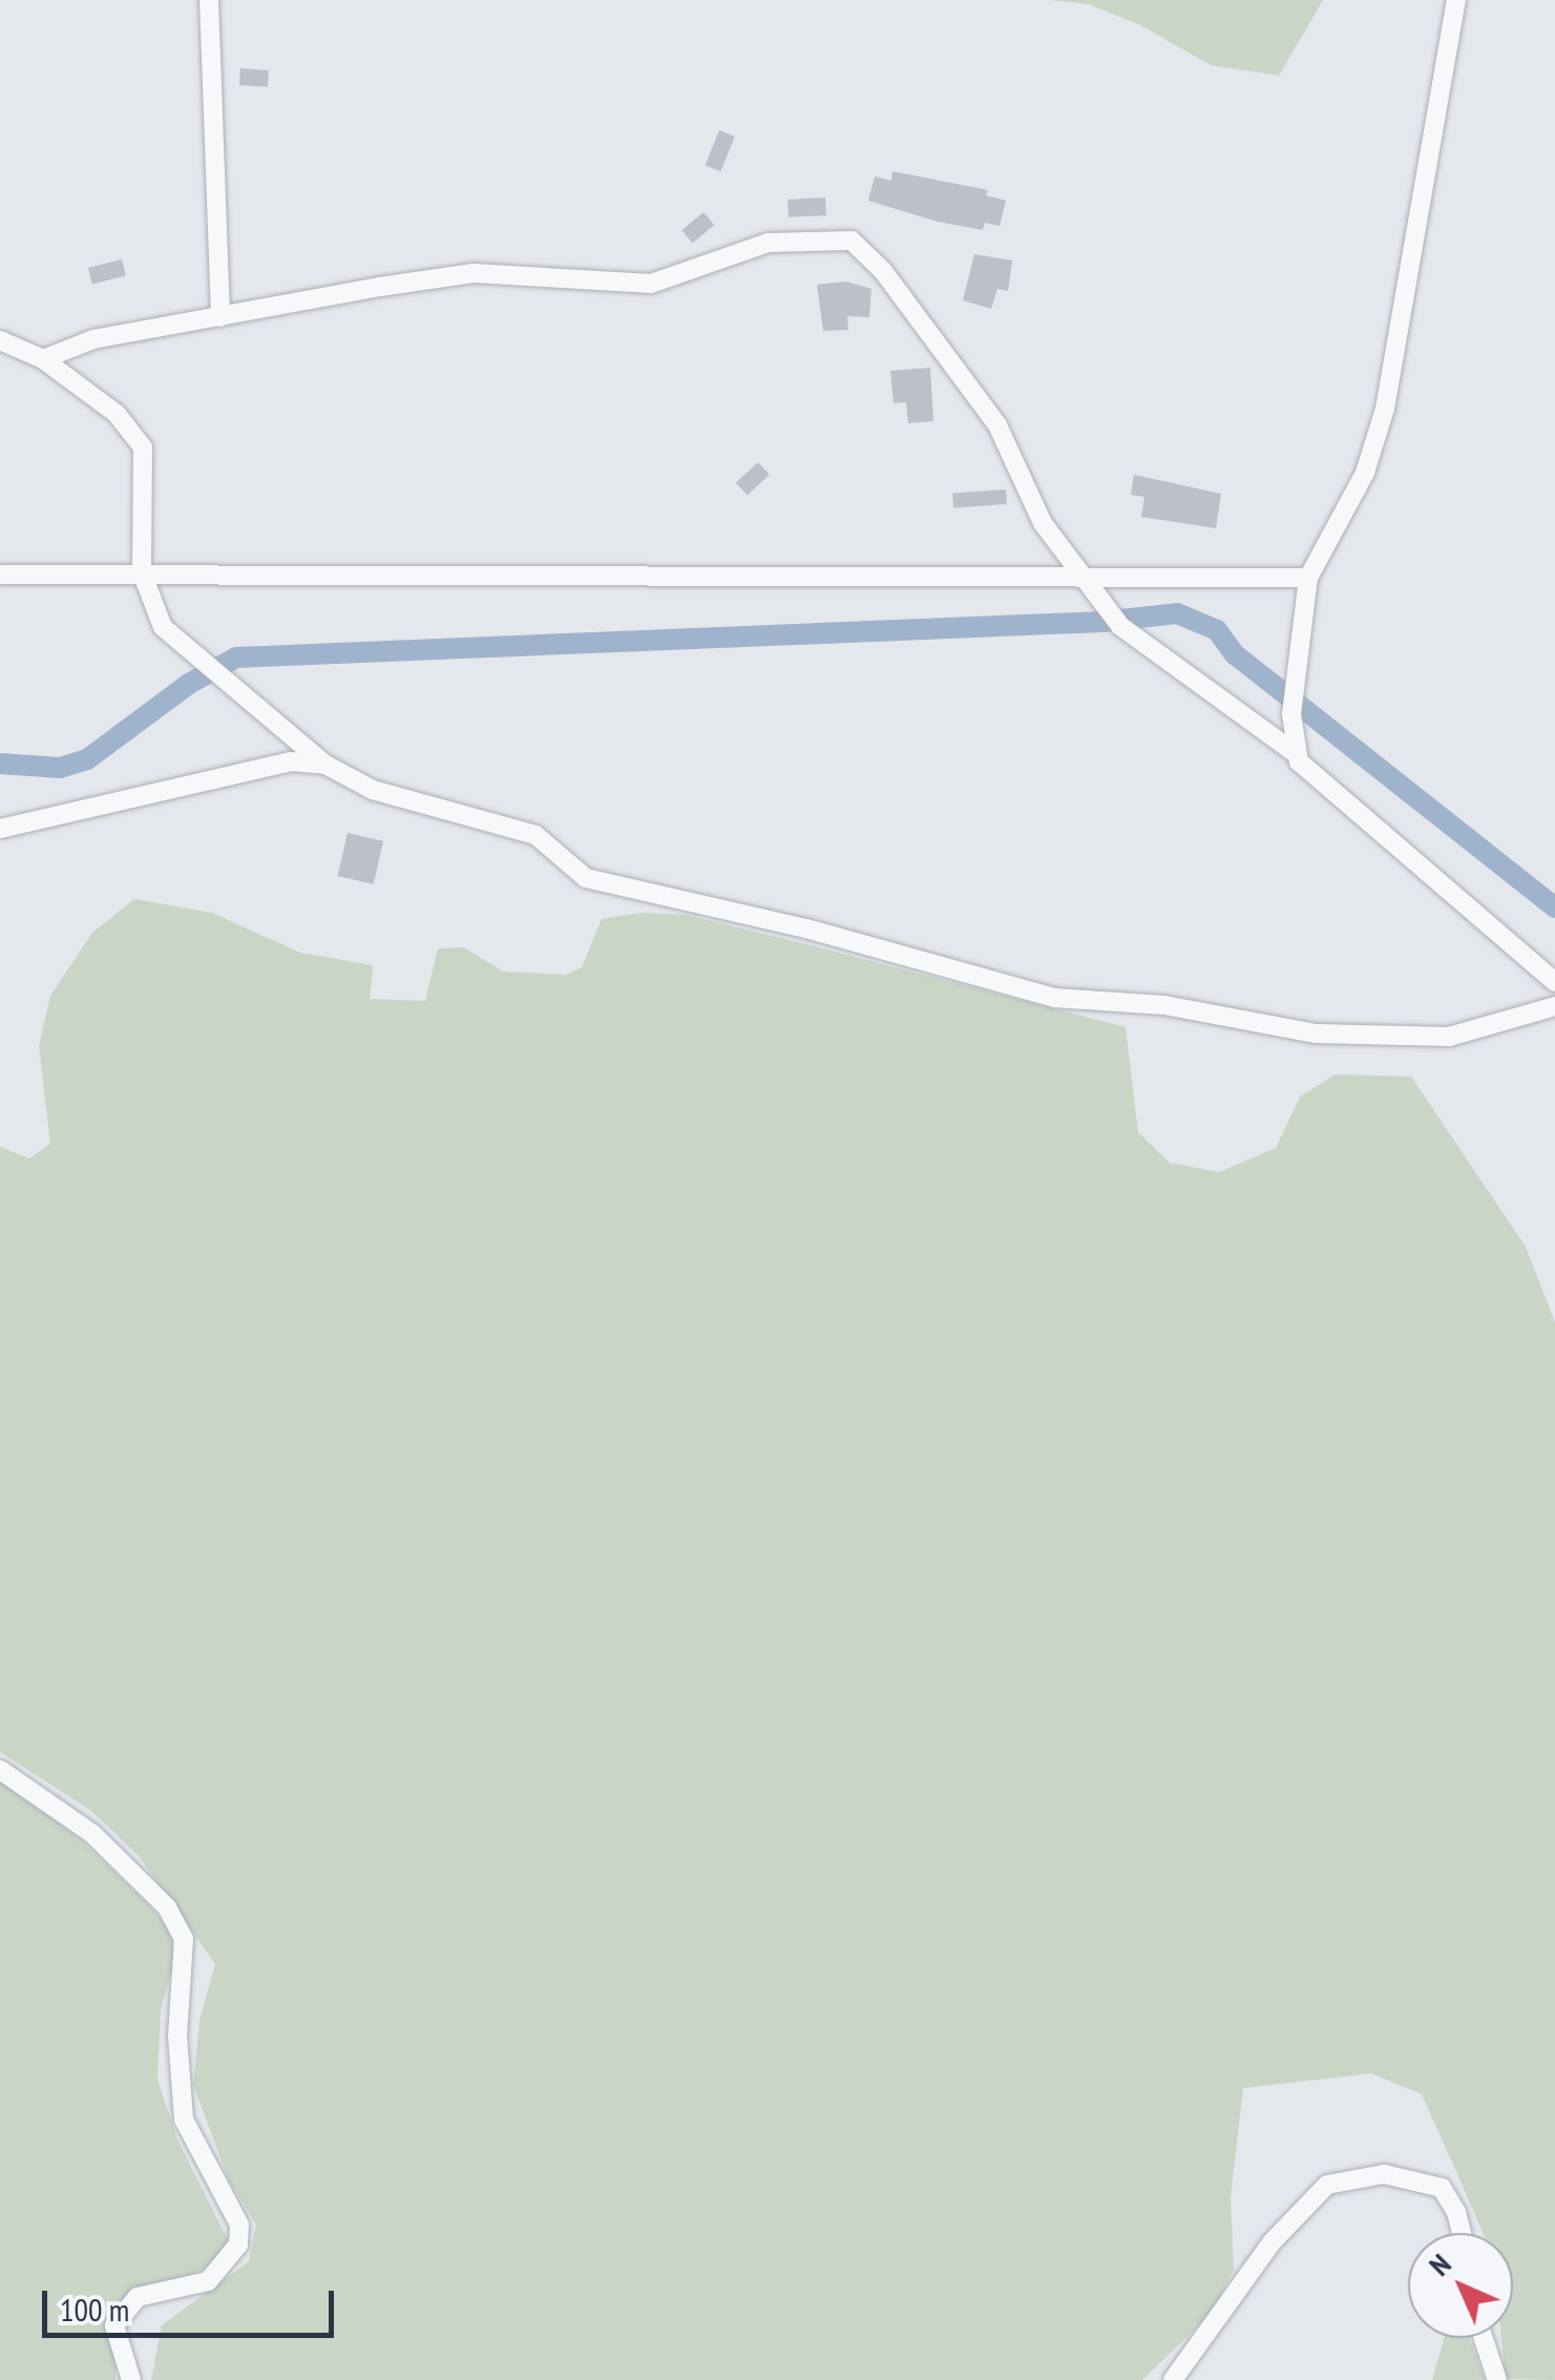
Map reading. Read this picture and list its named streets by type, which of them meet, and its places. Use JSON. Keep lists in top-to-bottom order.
{
  "scale_bar": "100 m",
  "north": "top left"
}
